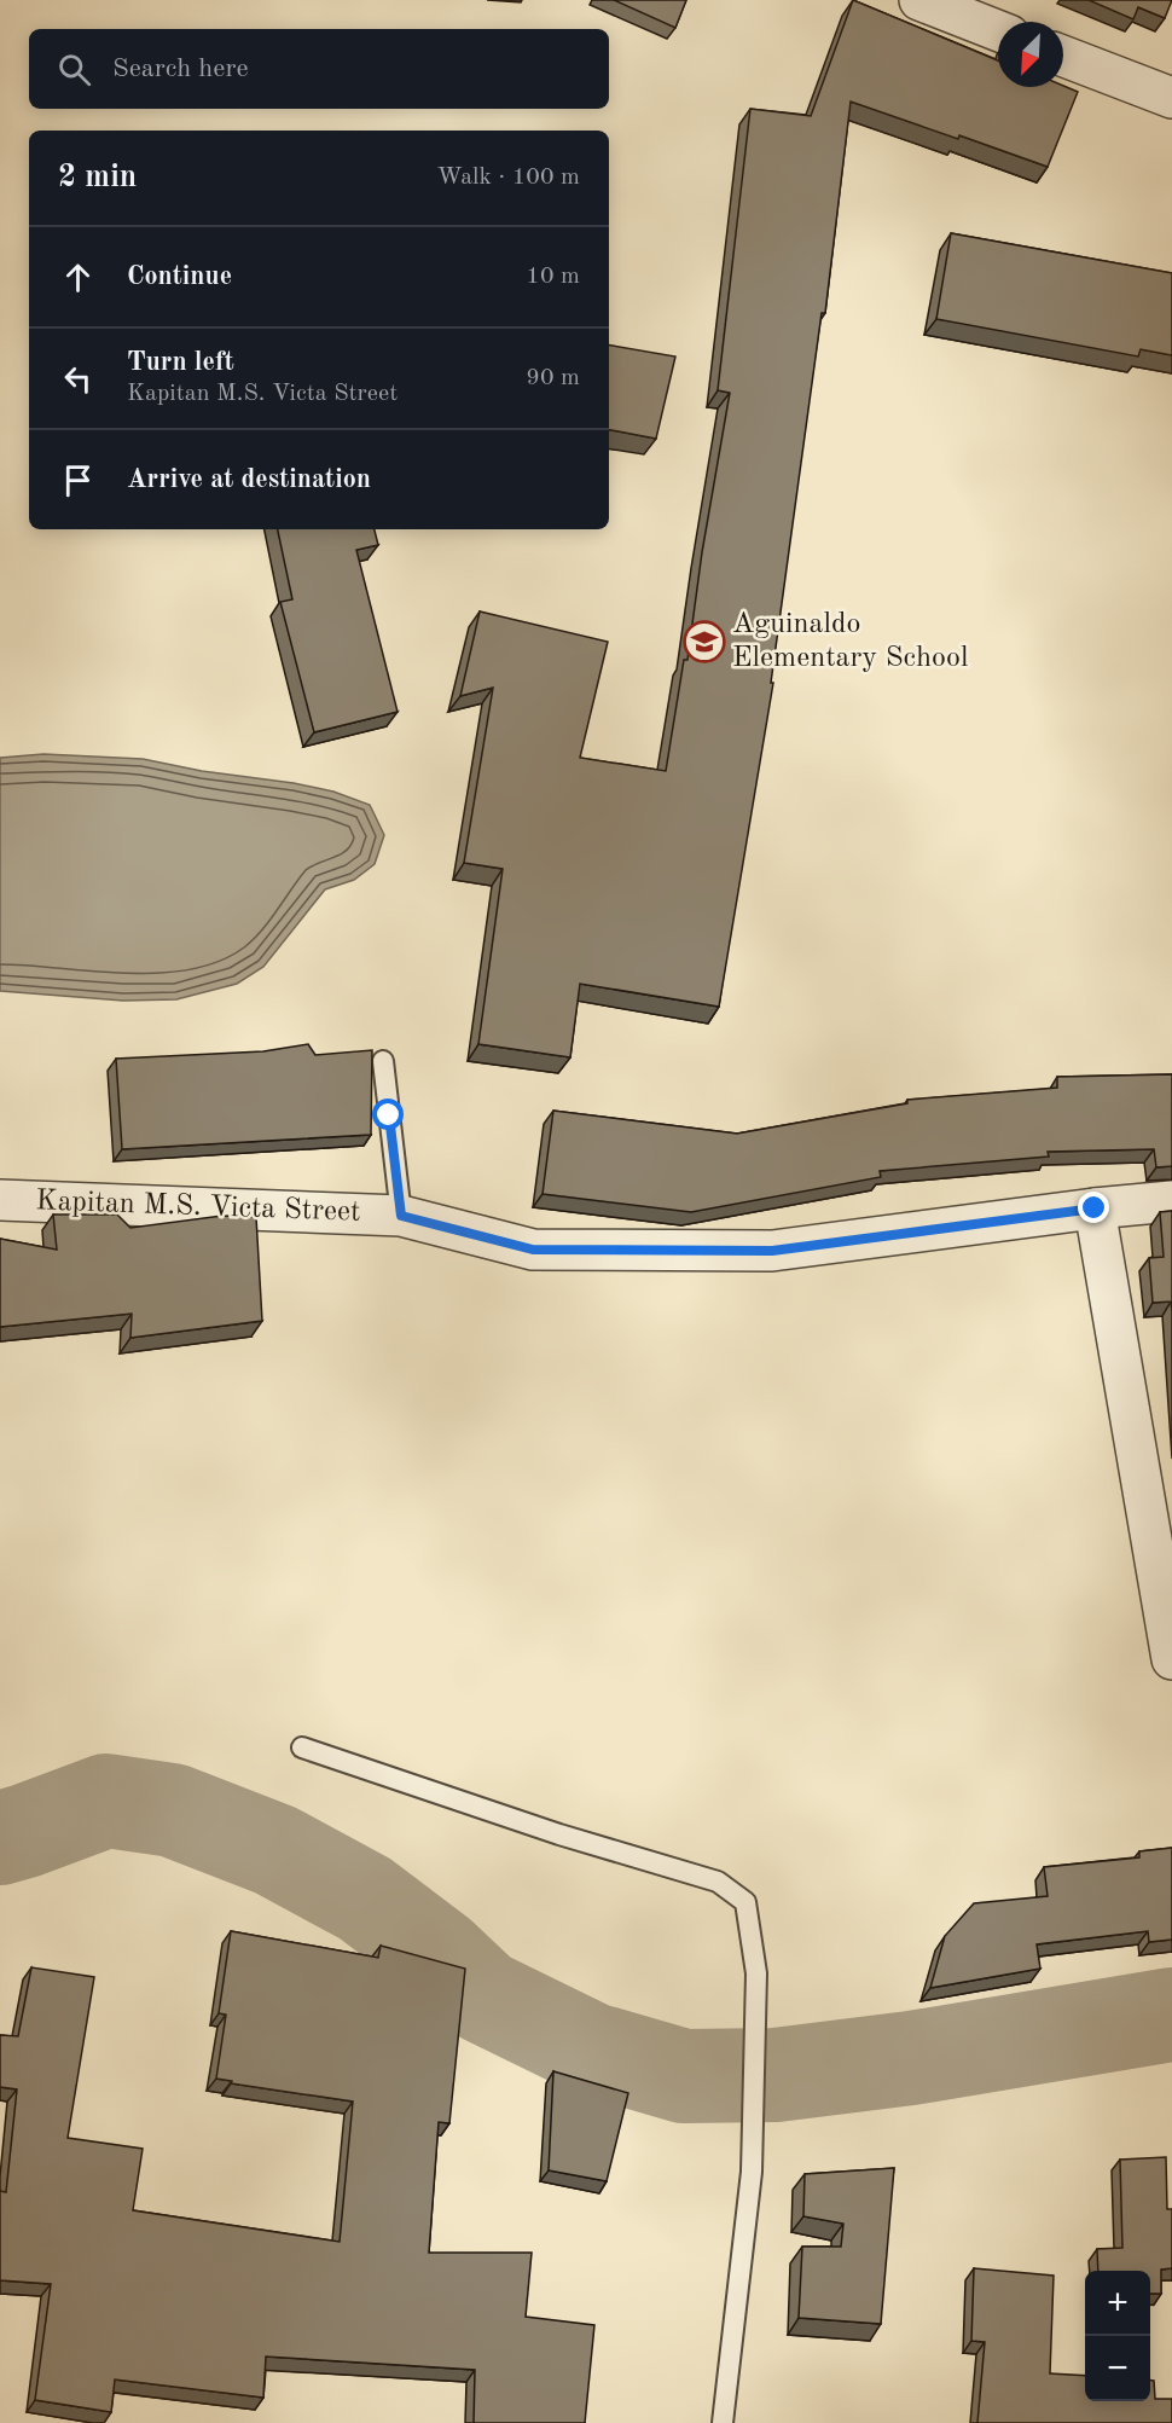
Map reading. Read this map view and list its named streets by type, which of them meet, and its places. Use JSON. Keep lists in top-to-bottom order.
{
  "streets": {
    "street": ["Kapitan M.S. Victa Street"]
  },
  "places": {
    "school or university": ["Aguinaldo Elementary School"]
  },
  "north": "bottom left",
  "page": {
    "search": "Search here",
    "heading": ["2 min", "Walk · 100 m"],
    "list": [
      ["Continue", "10 m"],
      ["Turn left", "Kapitan M.S. Victa Street", "90 m"],
      "Arrive at destination"
    ],
    "map_buttons": ["+", "−"]
  }
}
